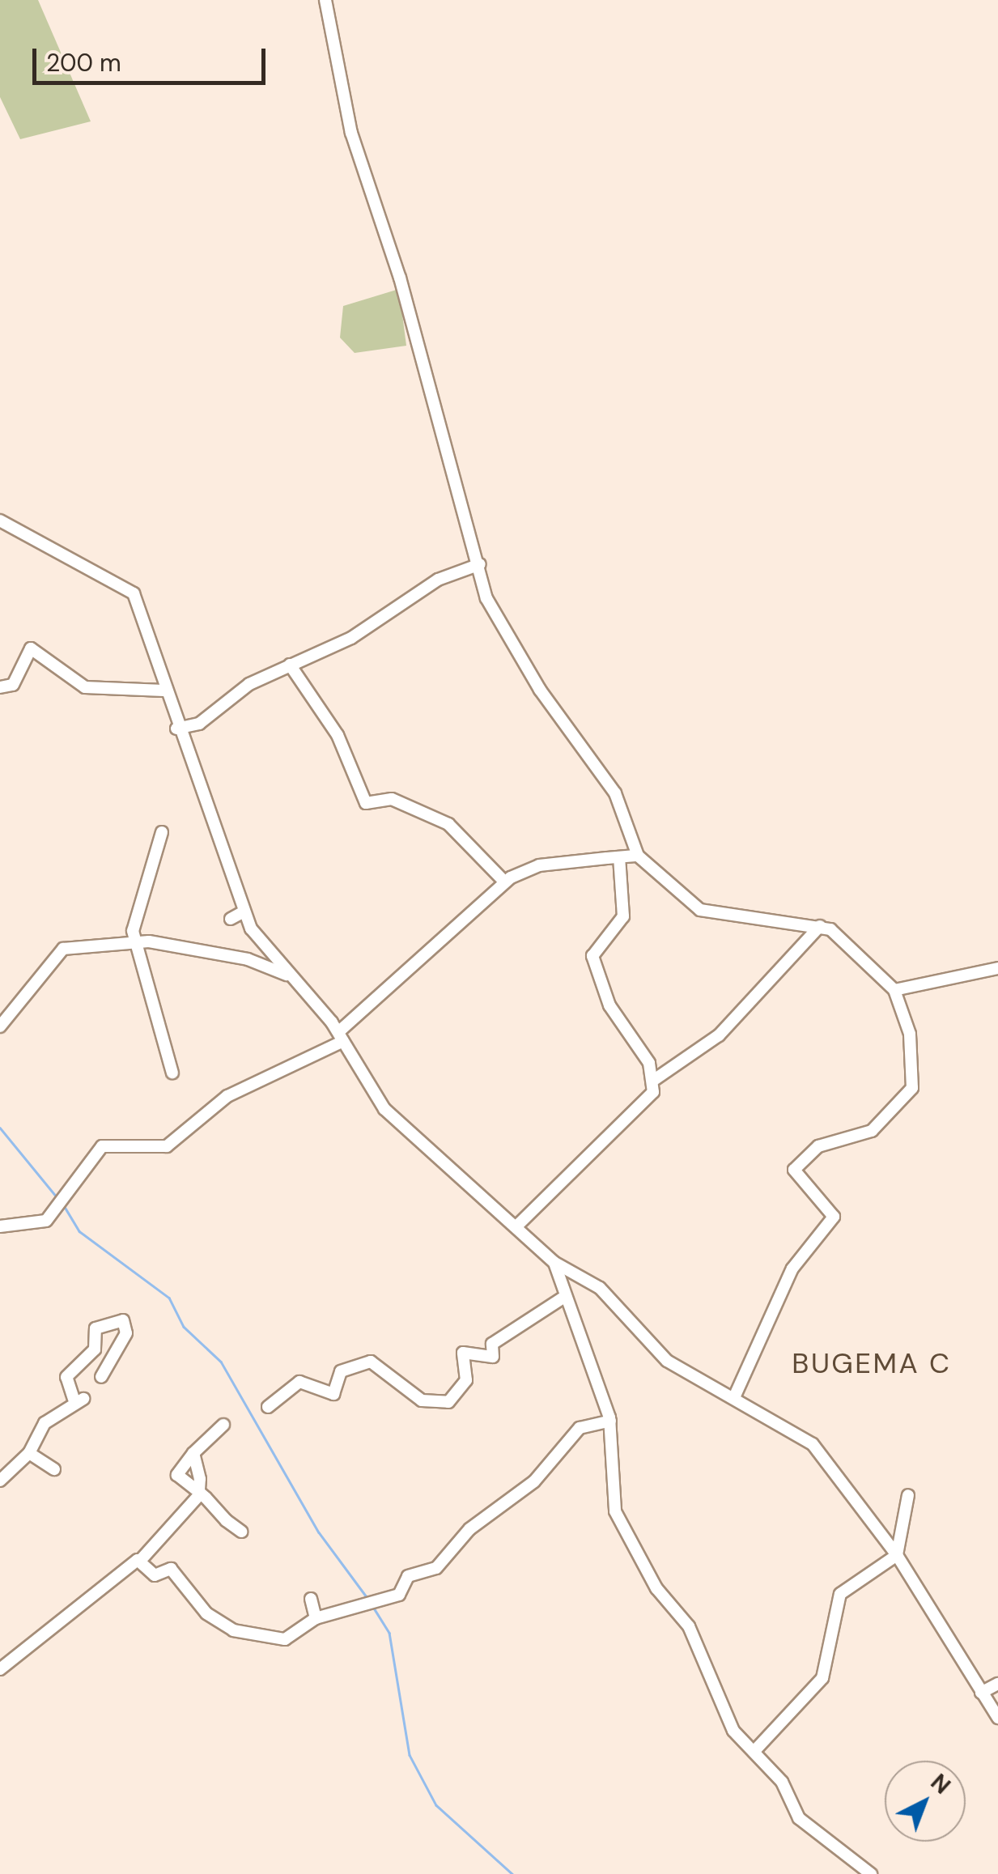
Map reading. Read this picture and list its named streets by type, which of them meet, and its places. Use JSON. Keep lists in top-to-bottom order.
{
  "districts": ["BUGEMA C"],
  "scale_bar": "200 m",
  "north": "top right"
}
